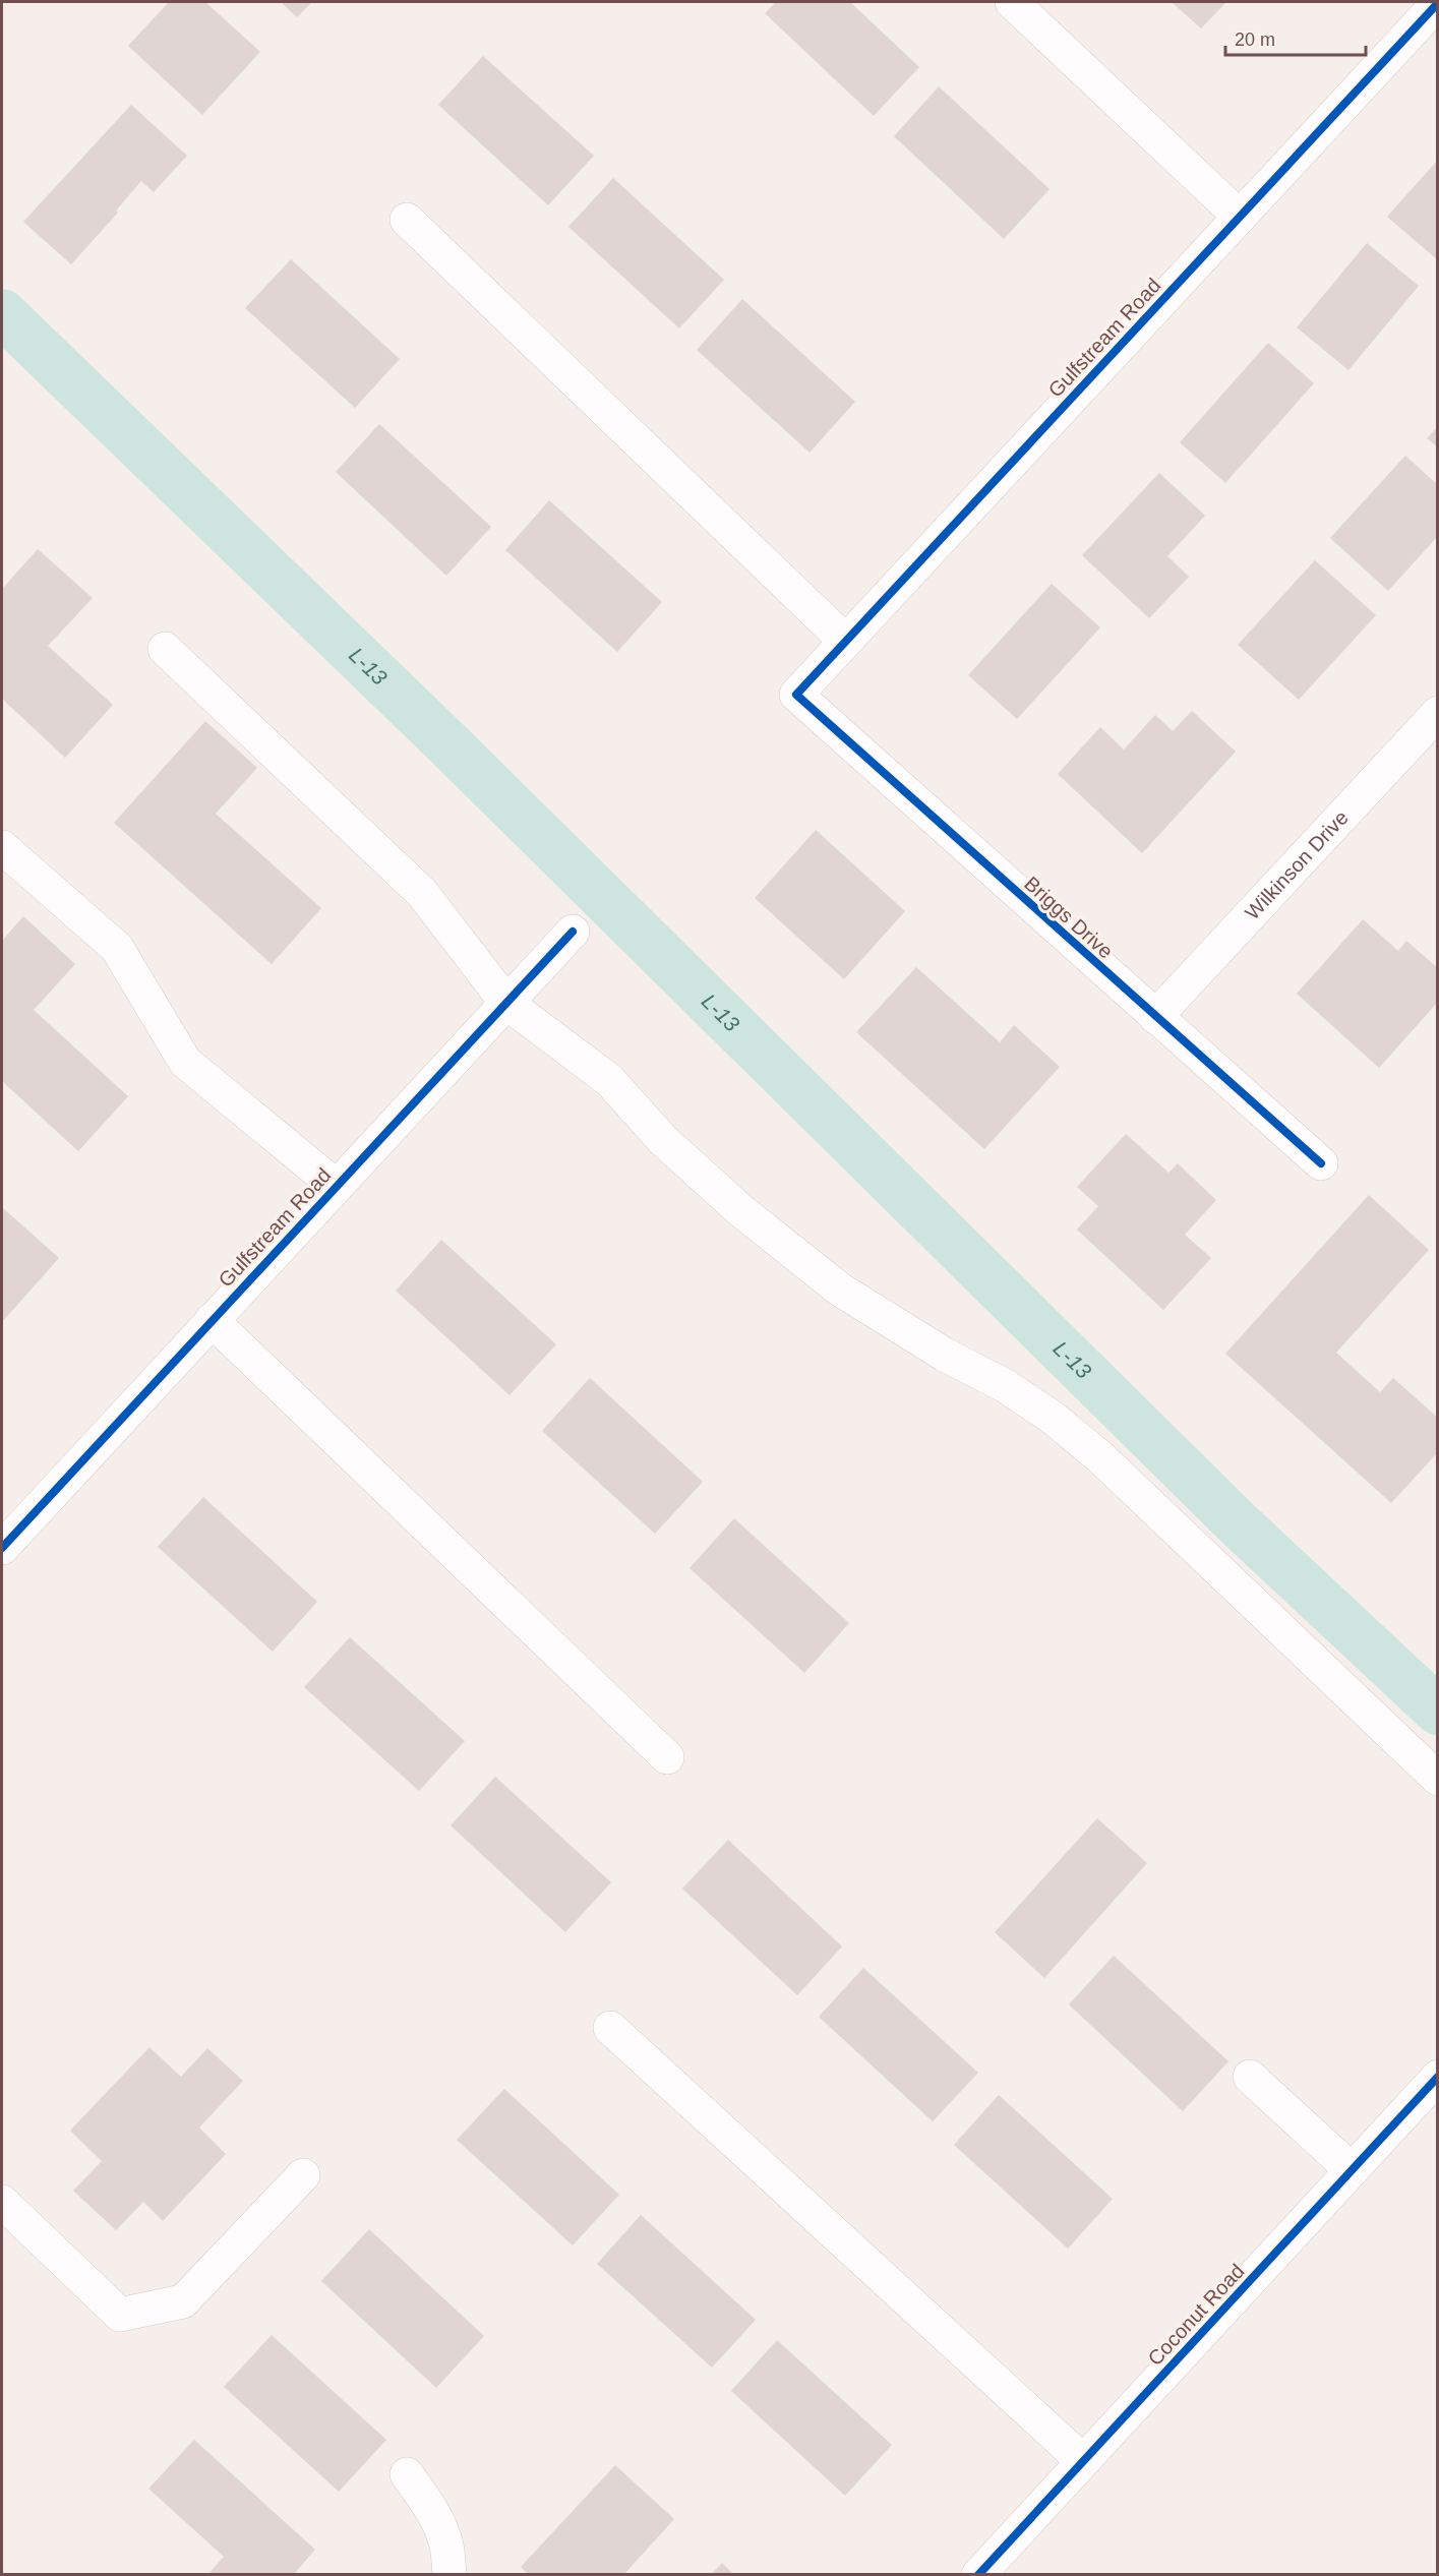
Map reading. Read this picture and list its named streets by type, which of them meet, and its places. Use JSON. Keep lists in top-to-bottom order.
{
  "streets": {
    "street": [
      "Gulfstream Road",
      "Wilkinson Drive",
      "Briggs Drive",
      "Coconut Road"
    ]
  },
  "crossings": [
    ["Gulfstream Road", "Briggs Drive"],
    ["Wilkinson Drive", "Briggs Drive"]
  ],
  "water": ["L-13"],
  "scale_bar": "20 m"
}
